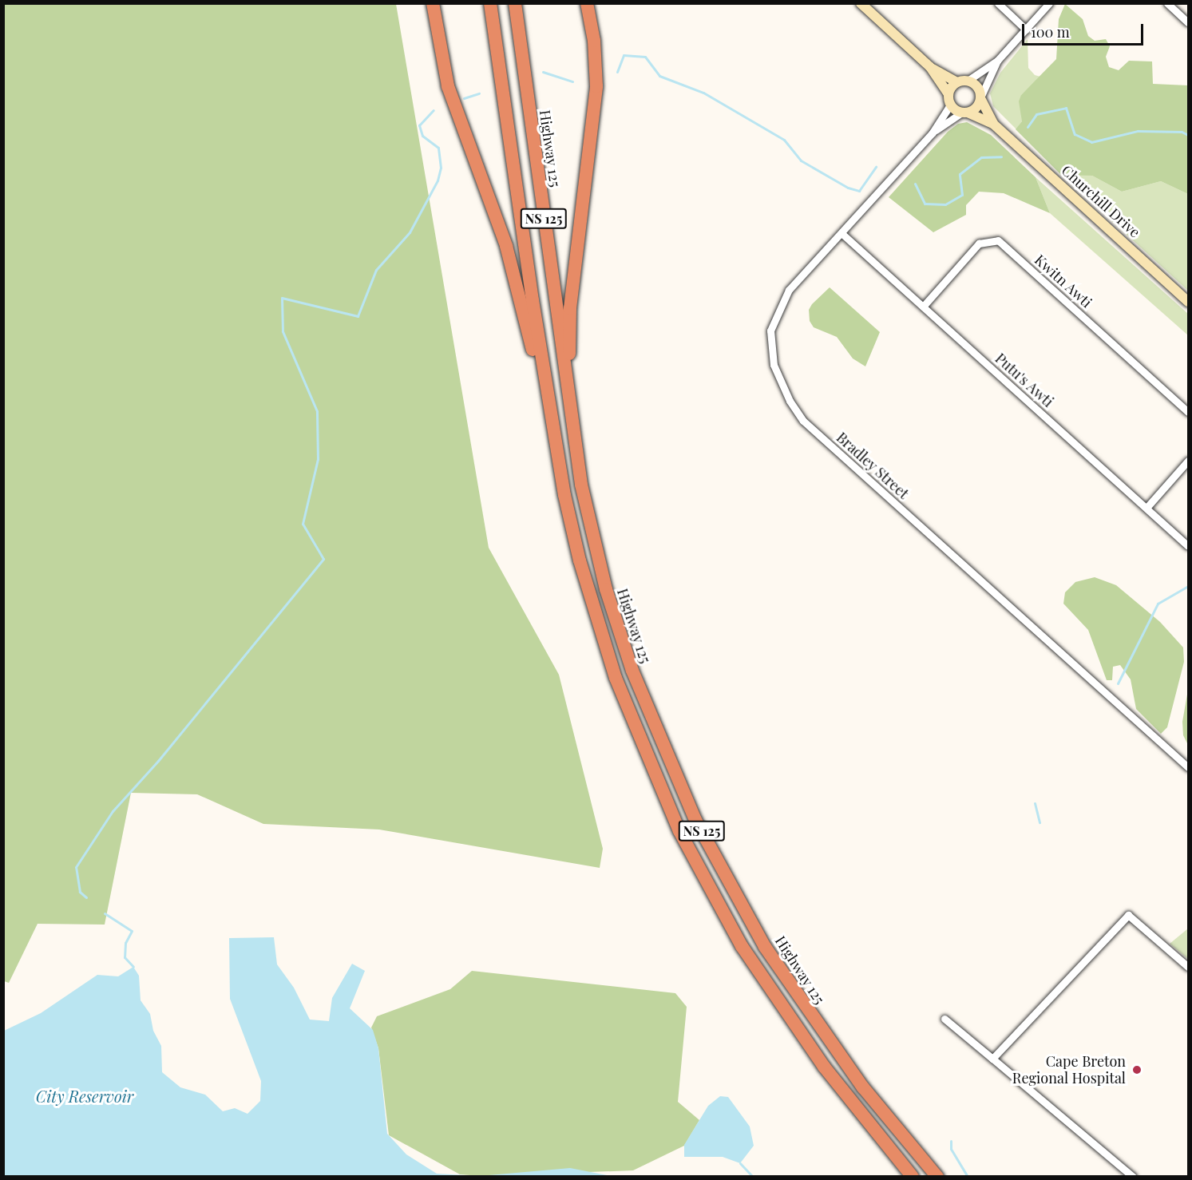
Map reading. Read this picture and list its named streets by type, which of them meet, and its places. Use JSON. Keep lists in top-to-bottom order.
{
  "streets": {
    "highway": ["Highway 125", "NS 125"],
    "main road": ["Churchill Drive"],
    "street": ["Kwitn Awti", "Putu's Awti", "Bradley Street"]
  },
  "crossings": [
    ["Churchill Drive", "Bradley Street"],
    ["Kwitn Awti", "Putu's Awti"],
    ["Putu's Awti", "Bradley Street"]
  ],
  "water": ["City Reservoir"],
  "places": ["Cape Breton Regional Hospital"],
  "scale_bar": "100 m"
}
